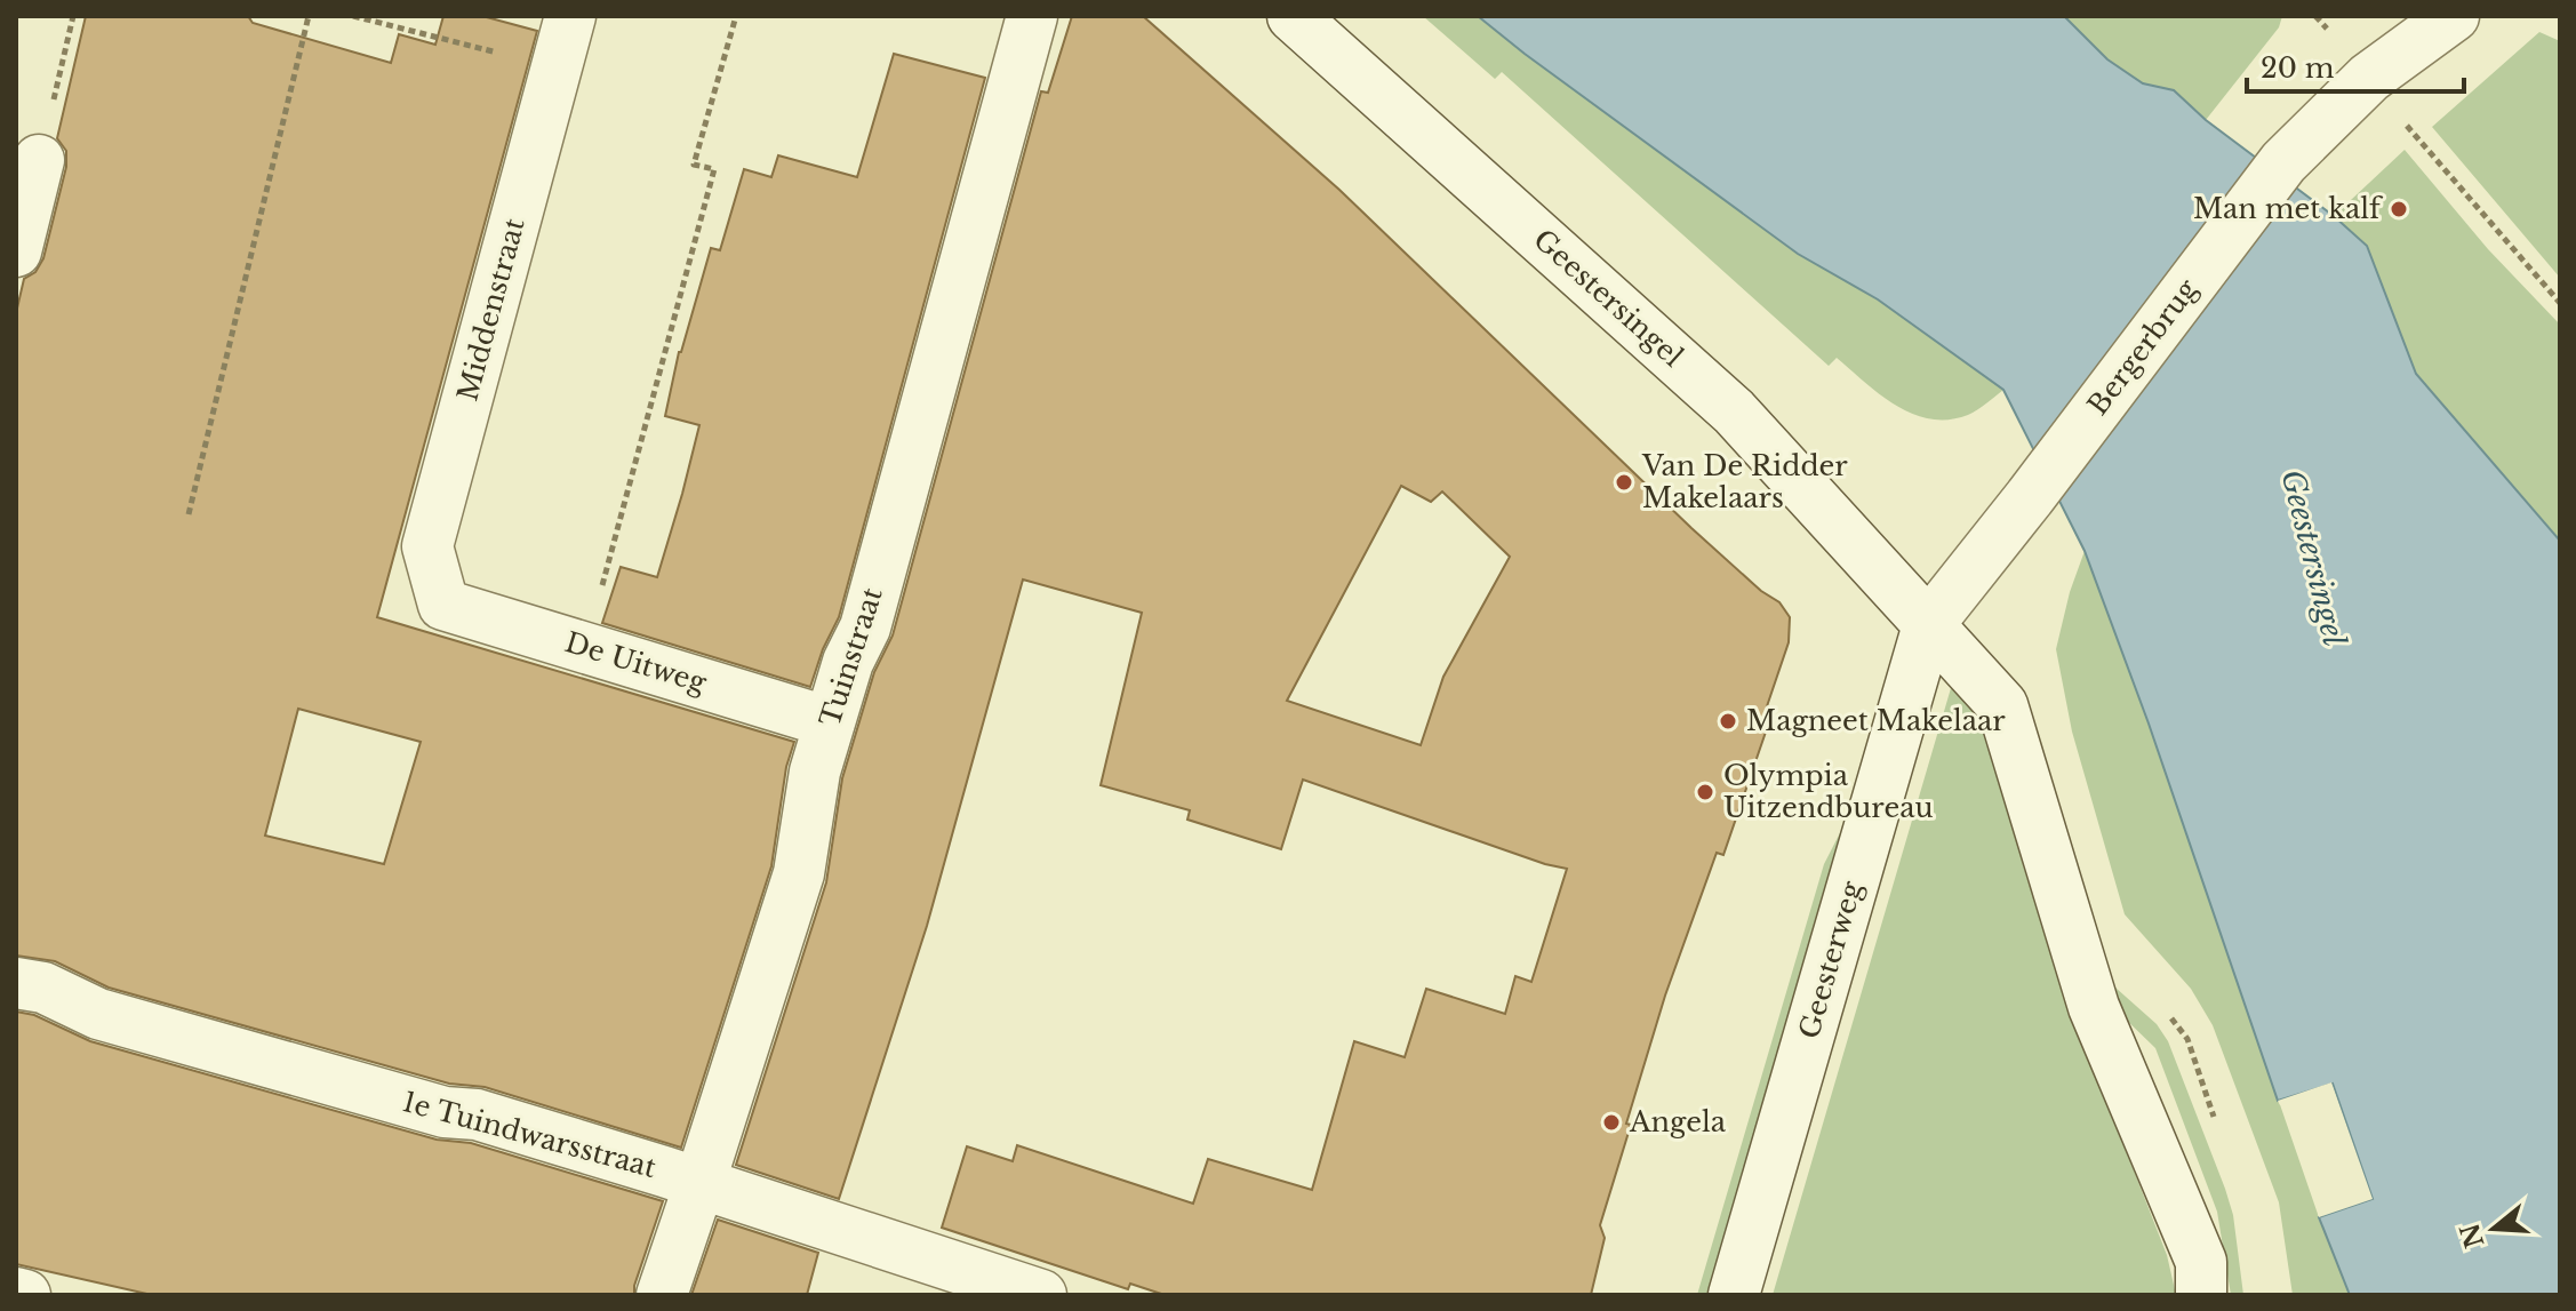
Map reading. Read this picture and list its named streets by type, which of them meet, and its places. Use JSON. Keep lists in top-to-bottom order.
{
  "streets": {
    "street": [
      "Geestersingel",
      "Middenstraat",
      "Bergerbrug",
      "Tuinstraat",
      "De Uitweg",
      "Geesterweg",
      "1e Tuindwarsstraat"
    ]
  },
  "crossings": [
    ["Geestersingel", "Bergerbrug"],
    ["Geestersingel", "Geesterweg"],
    ["Middenstraat", "De Uitweg"],
    ["Bergerbrug", "Geesterweg"],
    ["Tuinstraat", "De Uitweg"],
    ["Tuinstraat", "1e Tuindwarsstraat"]
  ],
  "water": ["Geestersingel"],
  "places": [
    "Man met kalf",
    "Van De Ridder Makelaars",
    "Magneet Makelaar",
    "Olympia Uitzendbureau",
    "Angela"
  ],
  "scale_bar": "20 m",
  "north": "left"
}
